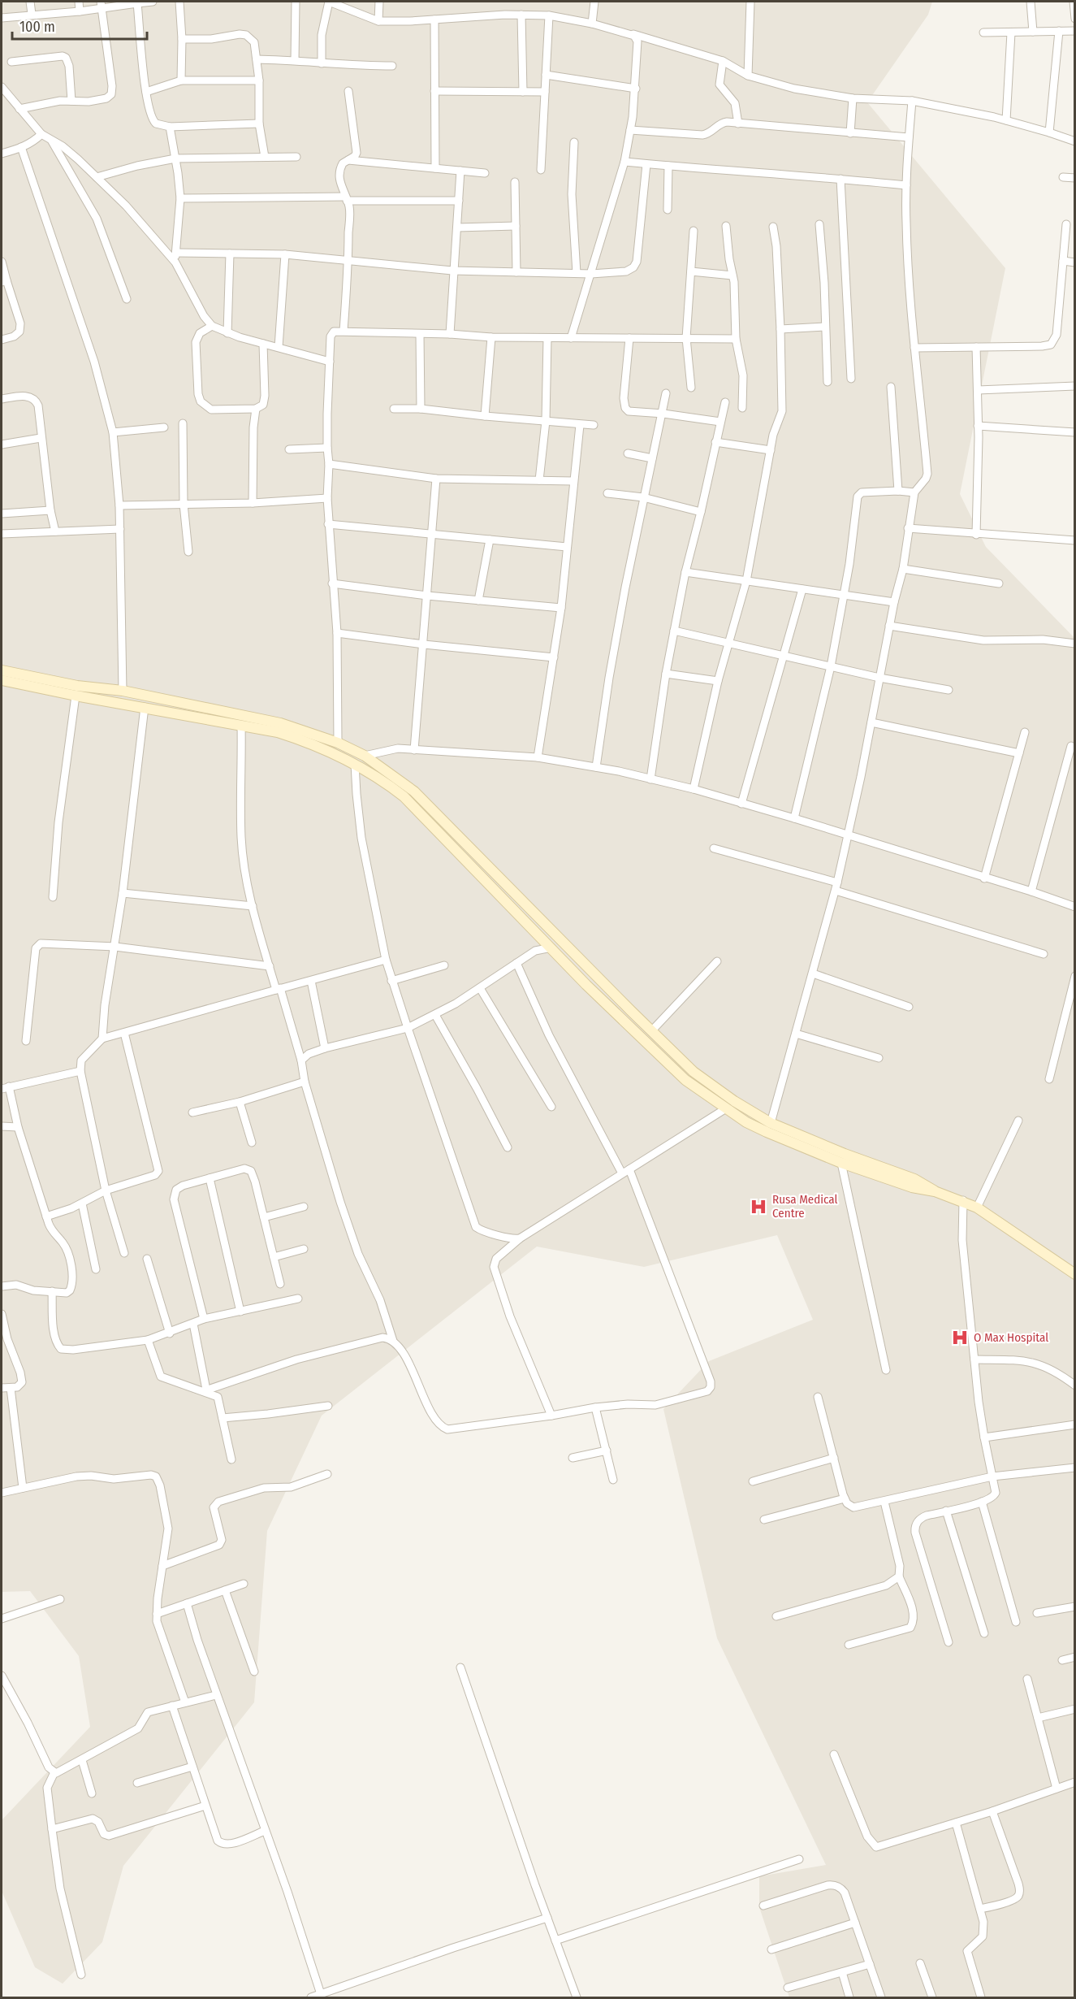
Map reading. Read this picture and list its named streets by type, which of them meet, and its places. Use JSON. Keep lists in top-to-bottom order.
{
  "places": {
    "hospital": ["Rusa Medical Centre", "O Max Hospital"]
  },
  "scale_bar": "100 m"
}
